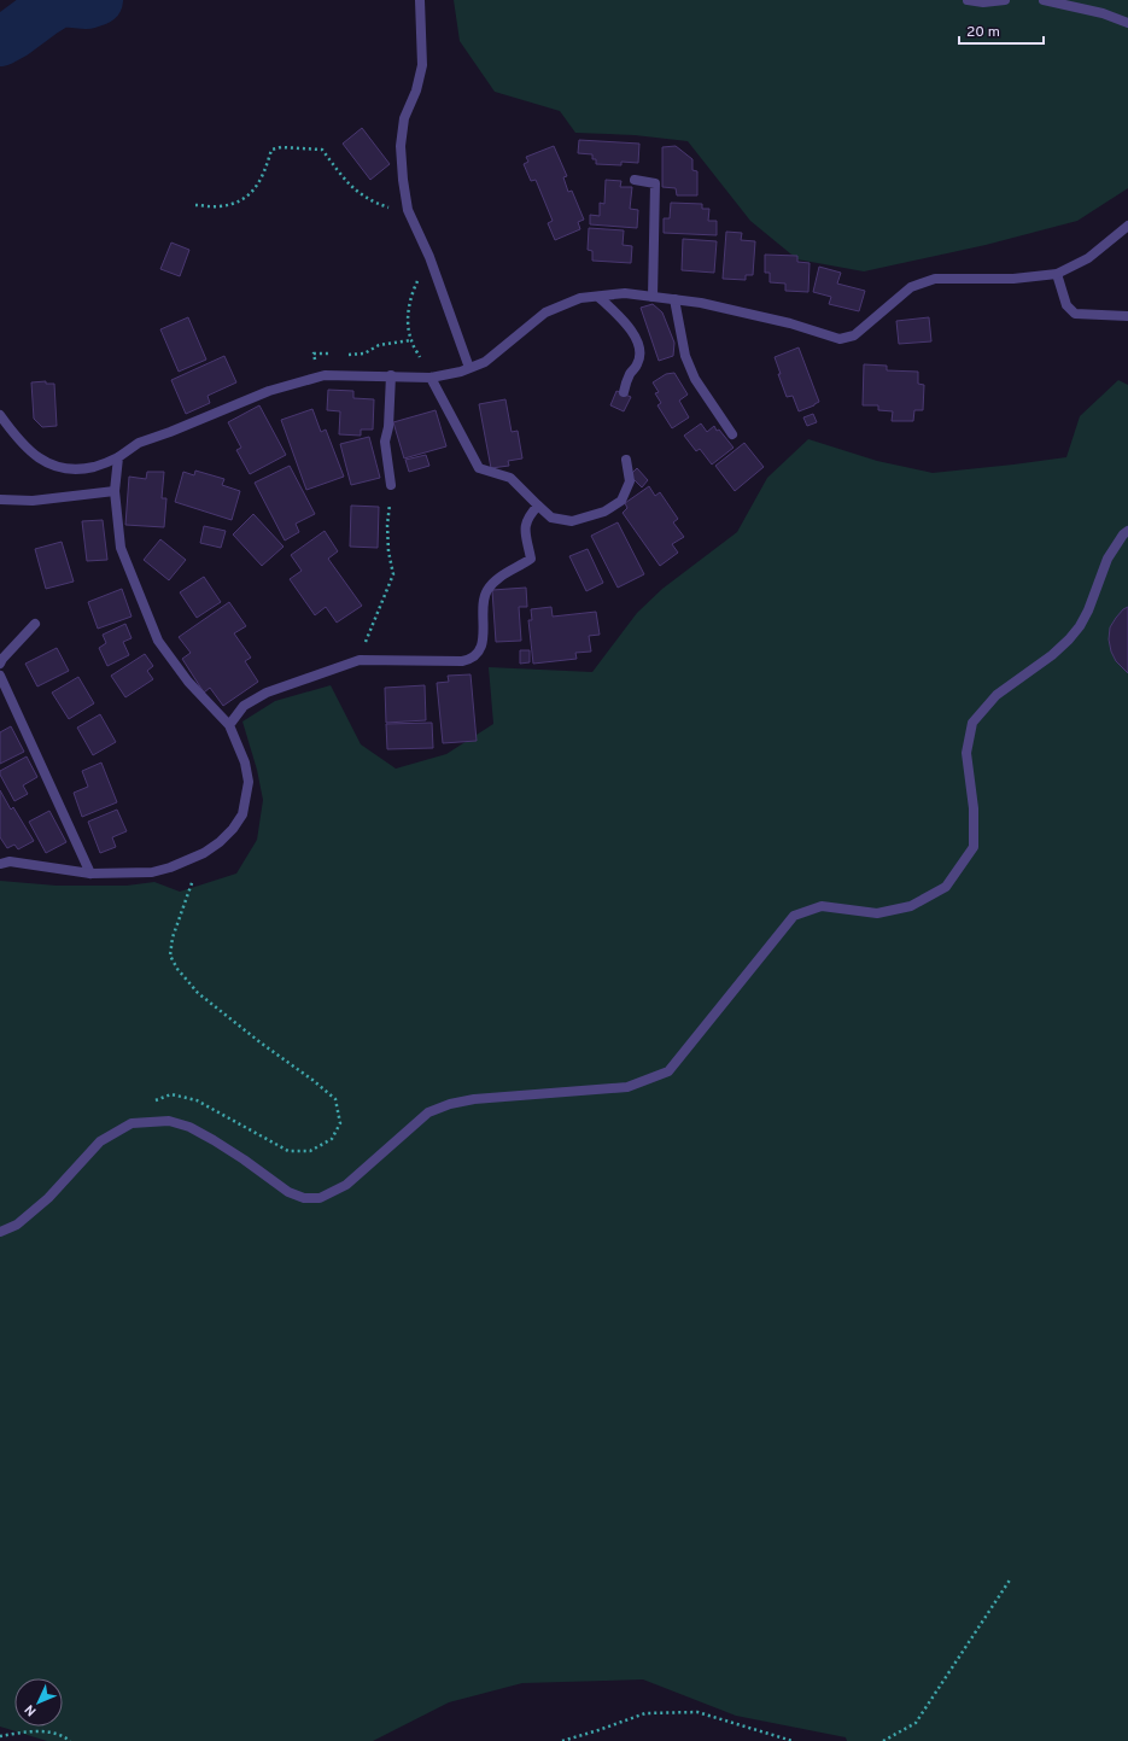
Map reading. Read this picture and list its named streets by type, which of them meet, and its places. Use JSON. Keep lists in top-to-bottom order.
{
  "scale_bar": "20 m",
  "north": "bottom left"
}
